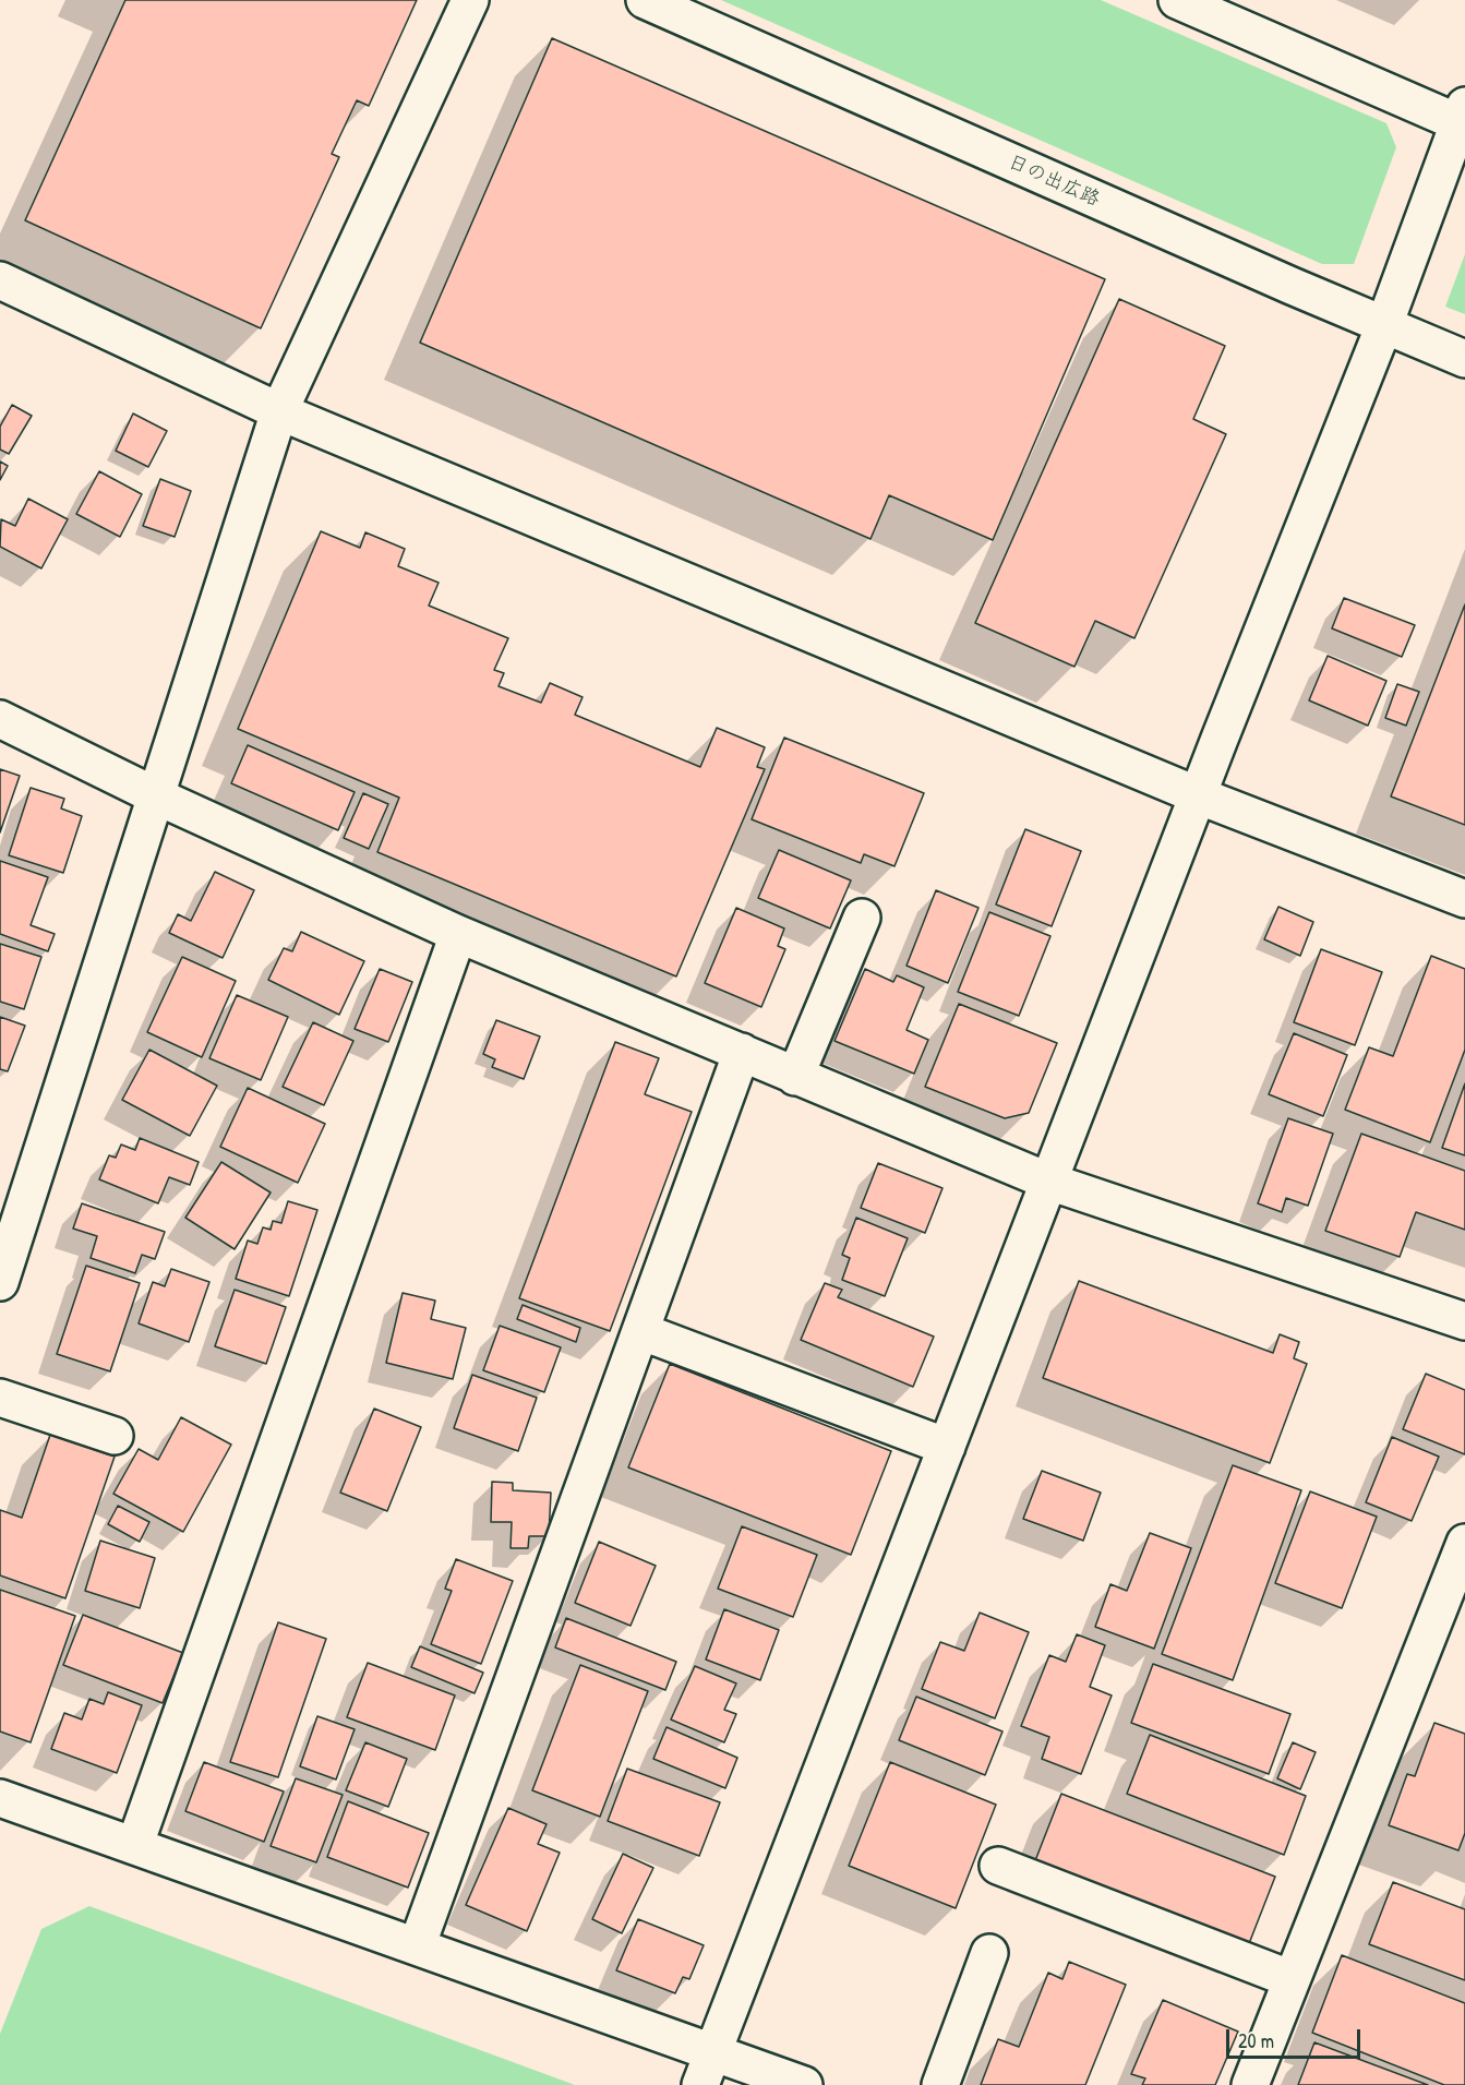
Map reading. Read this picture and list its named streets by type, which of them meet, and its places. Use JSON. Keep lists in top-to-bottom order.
{
  "streets": {
    "street": ["日の出広路"]
  },
  "scale_bar": "20 m"
}
